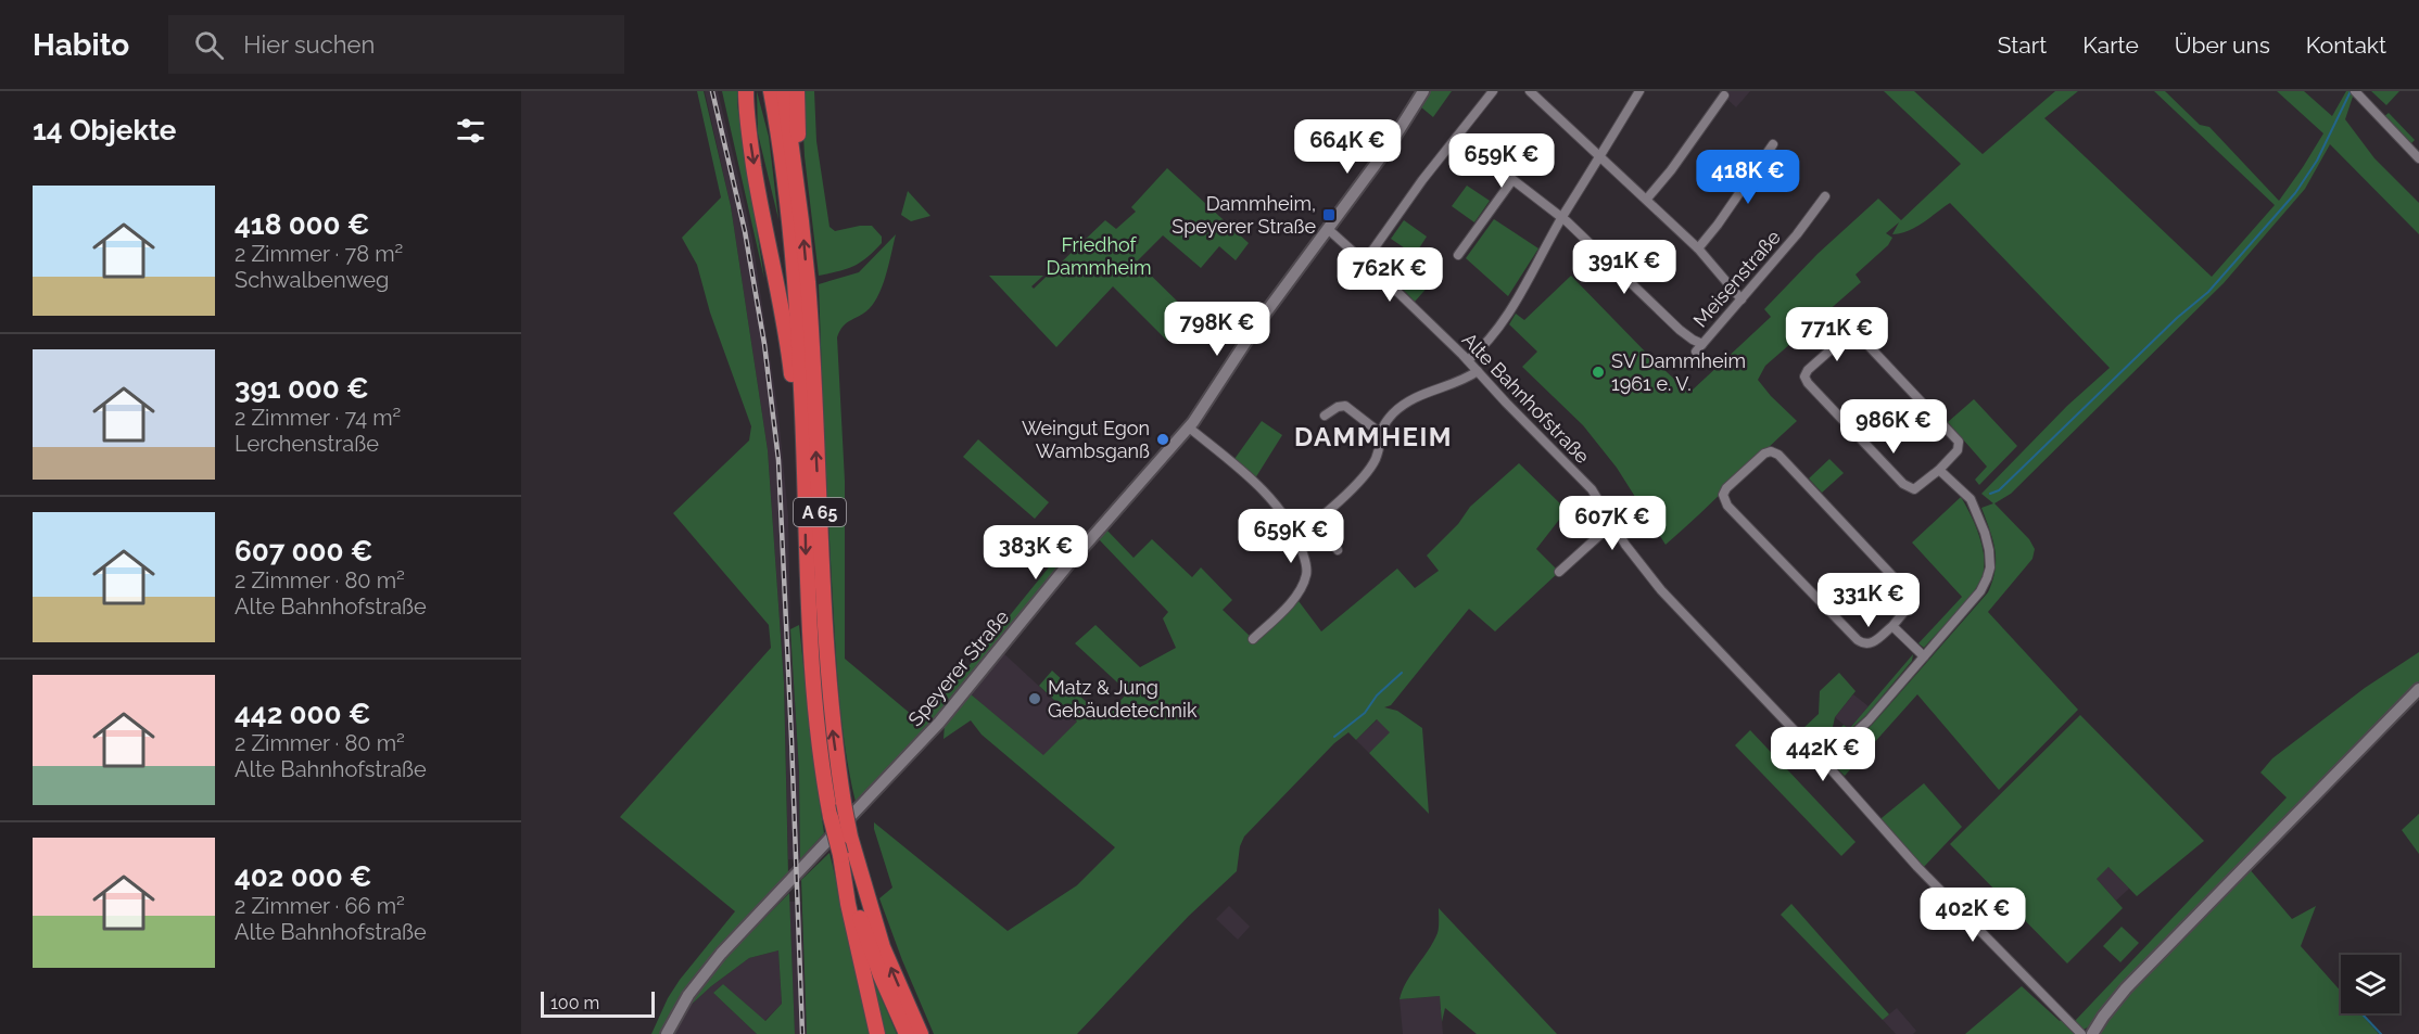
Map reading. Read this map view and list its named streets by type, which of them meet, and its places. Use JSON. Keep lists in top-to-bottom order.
{
  "streets": {
    "highway": ["A 65"],
    "street": ["Meisenstraße", "Alte Bahnhofstraße", "Speyerer Straße"]
  },
  "crossings": [
    ["Alte Bahnhofstraße", "Speyerer Straße"]
  ],
  "districts": ["DAMMHEIM"],
  "parks": ["Friedhof Dammheim"],
  "places": {
    "transit": ["Dammheim, Speyerer Straße"],
    "other": ["SV Dammheim 1961 e. V.", "Weingut Egon Wambsganß", "Matz & Jung Gebäudetechnik"]
  },
  "scale_bar": "100 m",
  "page": {
    "header": "Habito",
    "search": "Hier suchen",
    "nav": [
      "Start",
      "Karte",
      "Über uns",
      "Kontakt"
    ],
    "heading": "14 Objekte",
    "price": [
      "664K €",
      "659K €",
      "418K €",
      "391K €",
      "762K €",
      "798K €",
      "771K €",
      "986K €",
      "607K €",
      "659K €",
      "383K €",
      "331K €",
      "442K €",
      "402K €"
    ],
    "list": [
      {
        "name": "418 000 €",
        "note": "2 Zimmer · 78 m² · Schwalbenweg"
      },
      {
        "name": "391 000 €",
        "note": "2 Zimmer · 74 m² · Lerchenstraße"
      },
      {
        "name": "607 000 €",
        "note": "2 Zimmer · 80 m² · Alte Bahnhofstraße"
      },
      {
        "name": "442 000 €",
        "note": "2 Zimmer · 80 m² · Alte Bahnhofstraße"
      },
      {
        "name": "402 000 €",
        "note": "2 Zimmer · 66 m² · Alte Bahnhofstraße"
      }
    ],
    "scale": "100 m"
  }
}
